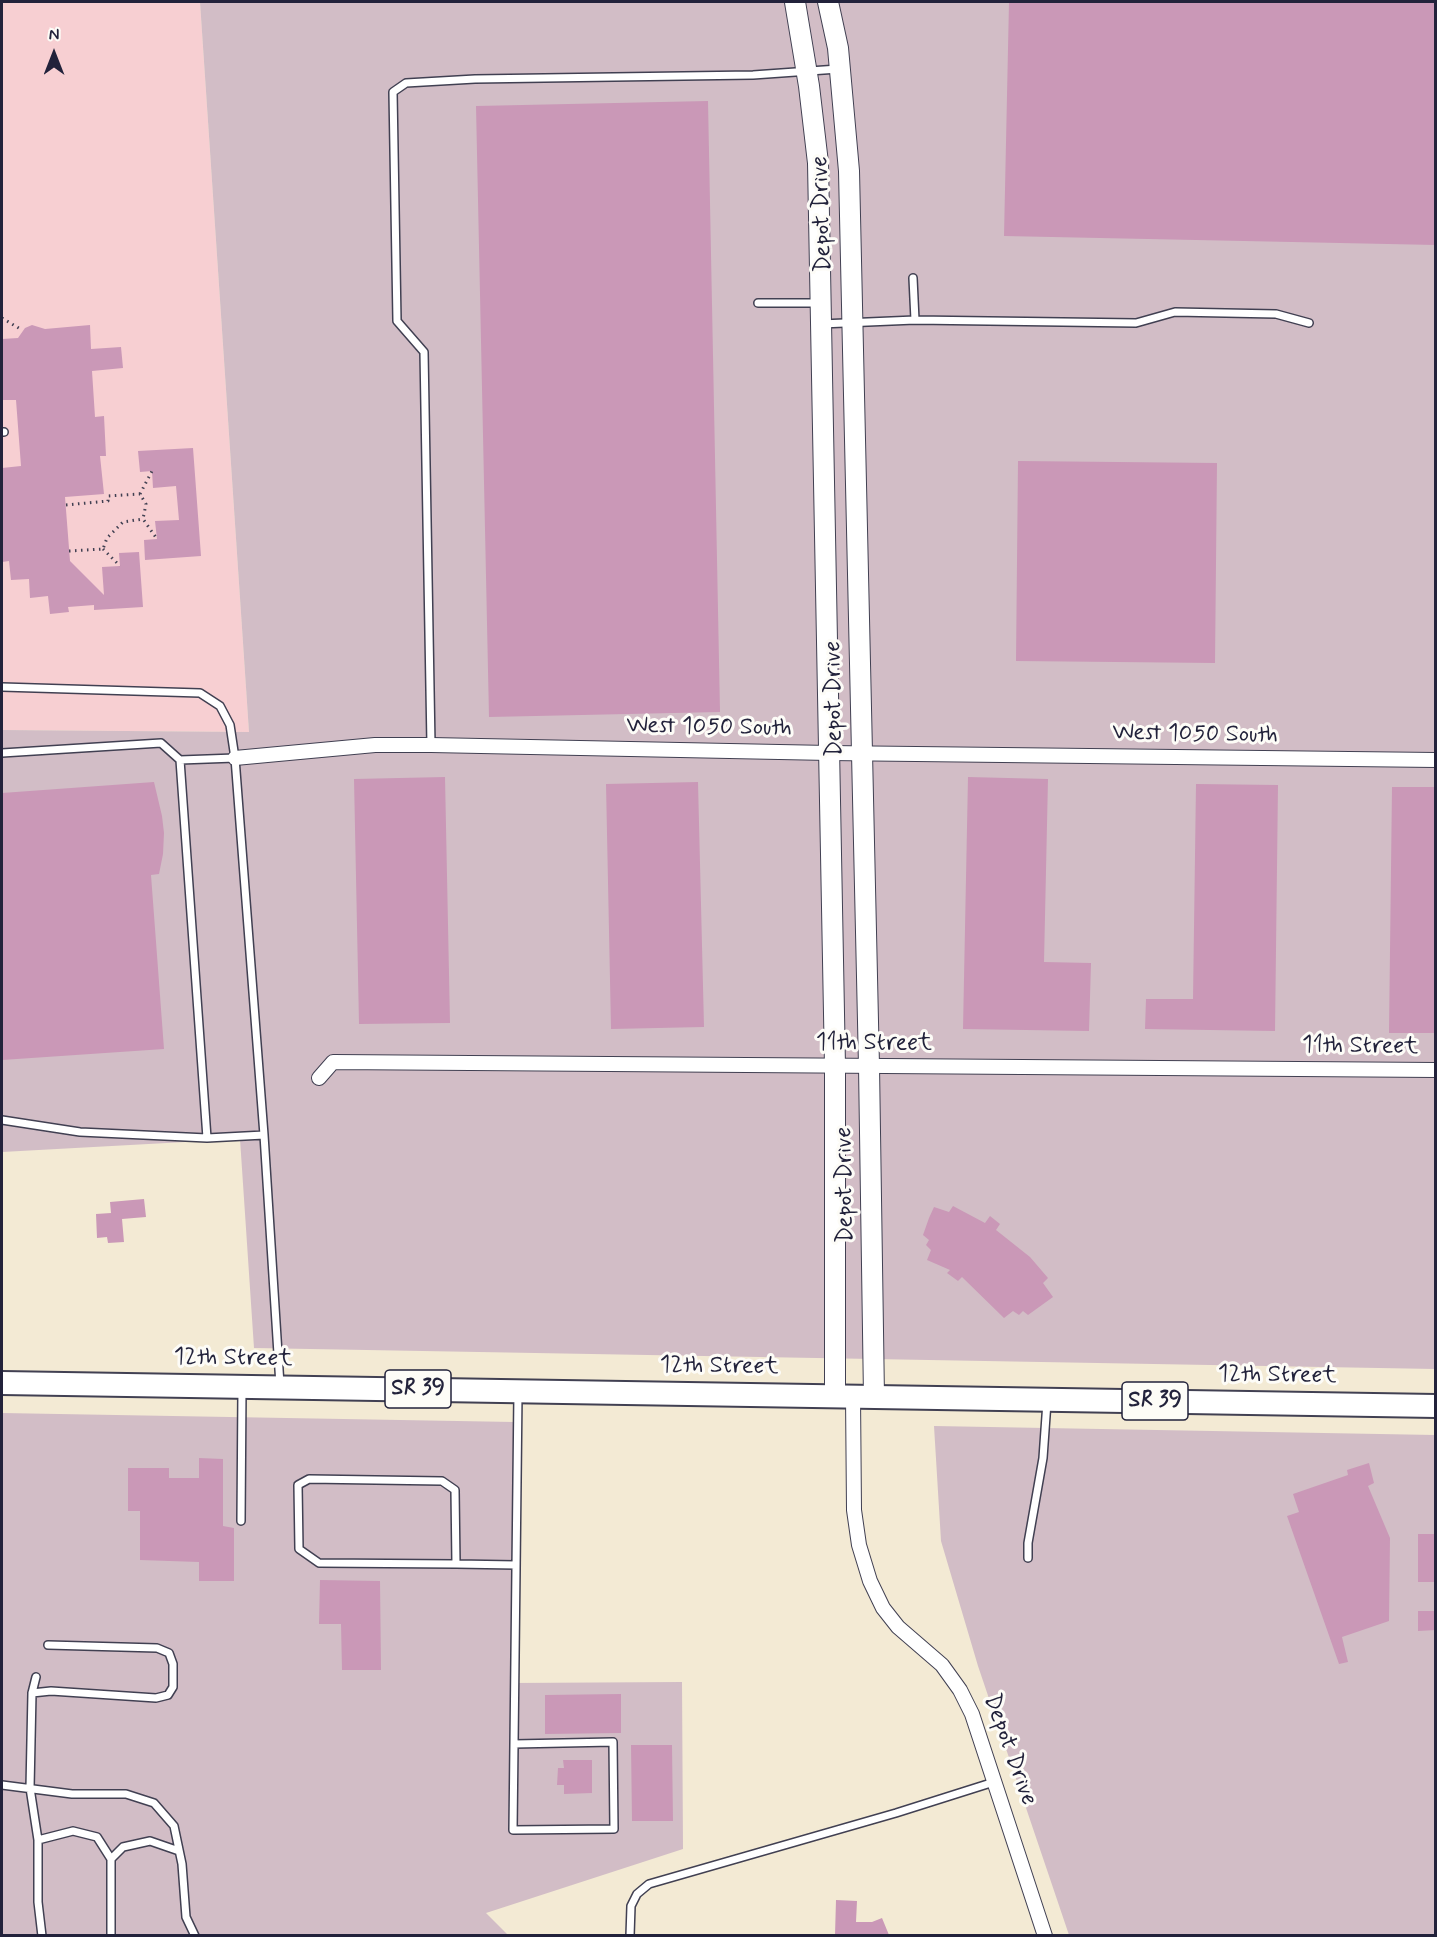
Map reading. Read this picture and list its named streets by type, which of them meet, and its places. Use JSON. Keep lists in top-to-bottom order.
{
  "streets": {
    "main road": ["Depot Drive", "12th Street", "SR 39"],
    "street": ["West 1050 South", "11th Street"]
  },
  "crossings": [
    ["Depot Drive", "West 1050 South"],
    ["Depot Drive", "11th Street"],
    ["Depot Drive", "12th Street"]
  ],
  "north": "top"
}
